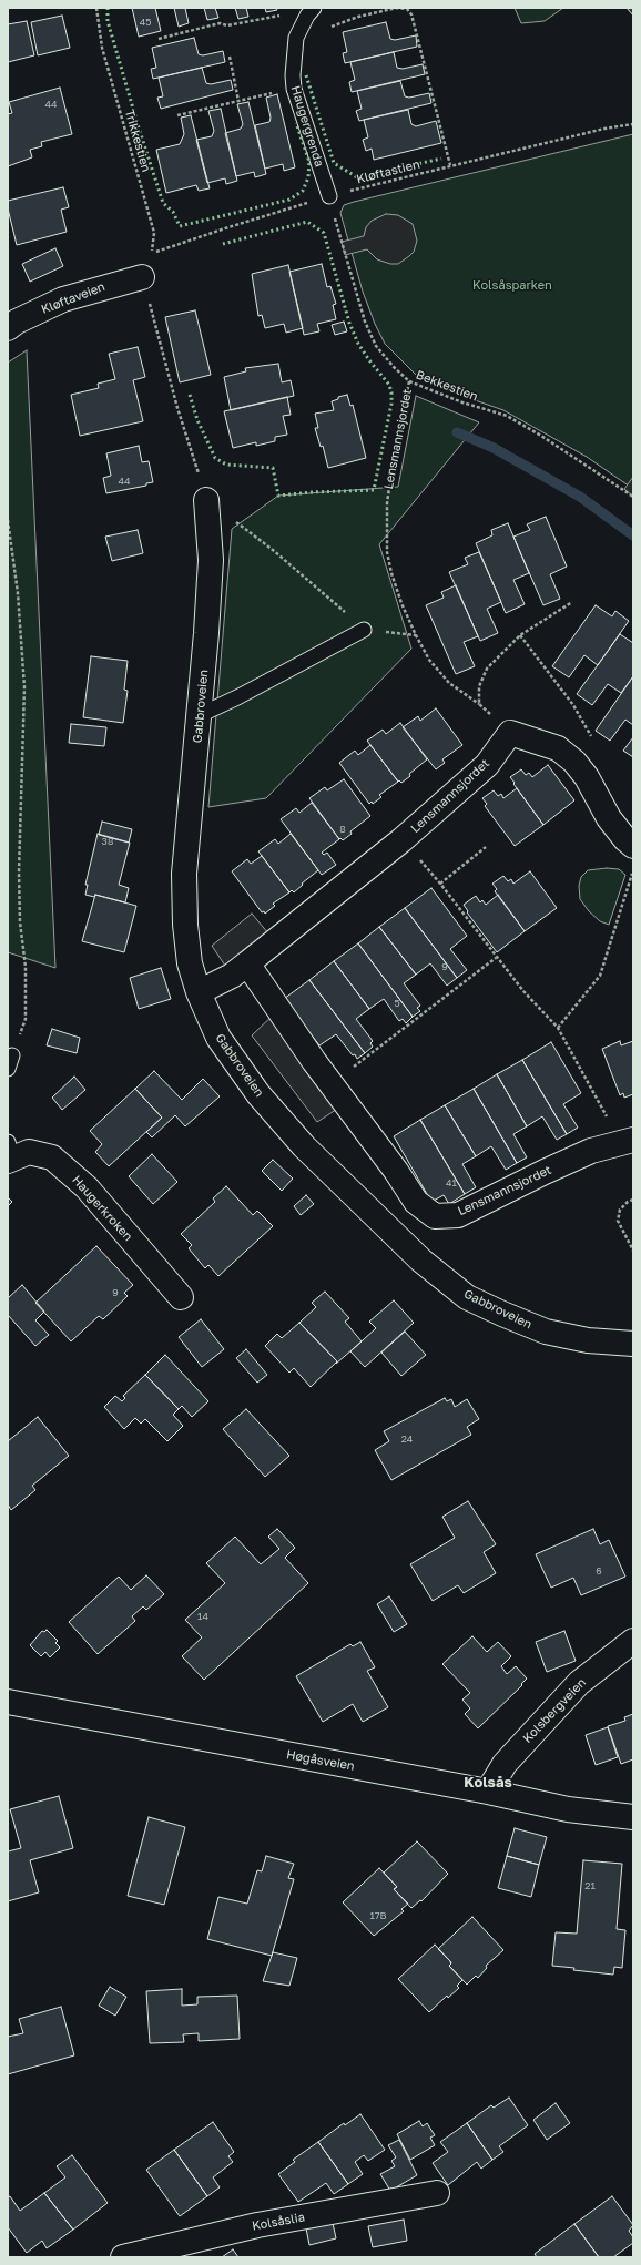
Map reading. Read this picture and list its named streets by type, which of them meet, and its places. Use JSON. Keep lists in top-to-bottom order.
{
  "streets": {
    "street": [
      "Kløftaveien",
      "Lensmannsjordet",
      "Gabbroveien",
      "Haugerkroken",
      "Kolsbergveien",
      "Høgåsveien",
      "Kolsåslia"
    ],
    "lane": ["Haugergrenda"],
    "path": ["Trikkestien", "Kløftastien", "Bekkestien"]
  },
  "crossings": [
    ["Haugergrenda", "Kløftastien"],
    ["Haugergrenda", "Bekkestien"],
    ["Trikkestien", "Kløftastien"],
    ["Kløftastien", "Bekkestien"],
    ["Bekkestien", "Lensmannsjordet"],
    ["Lensmannsjordet", "Gabbroveien"],
    ["Kolsbergveien", "Høgåsveien"]
  ],
  "districts": ["Kolsås"],
  "parks": ["Kolsåsparken"],
  "house_numbers": [
    "45",
    "44",
    "44",
    "8",
    "38",
    "9",
    "5",
    "41",
    "9",
    "24",
    "6",
    "14",
    "21",
    "17B"
  ]
}
